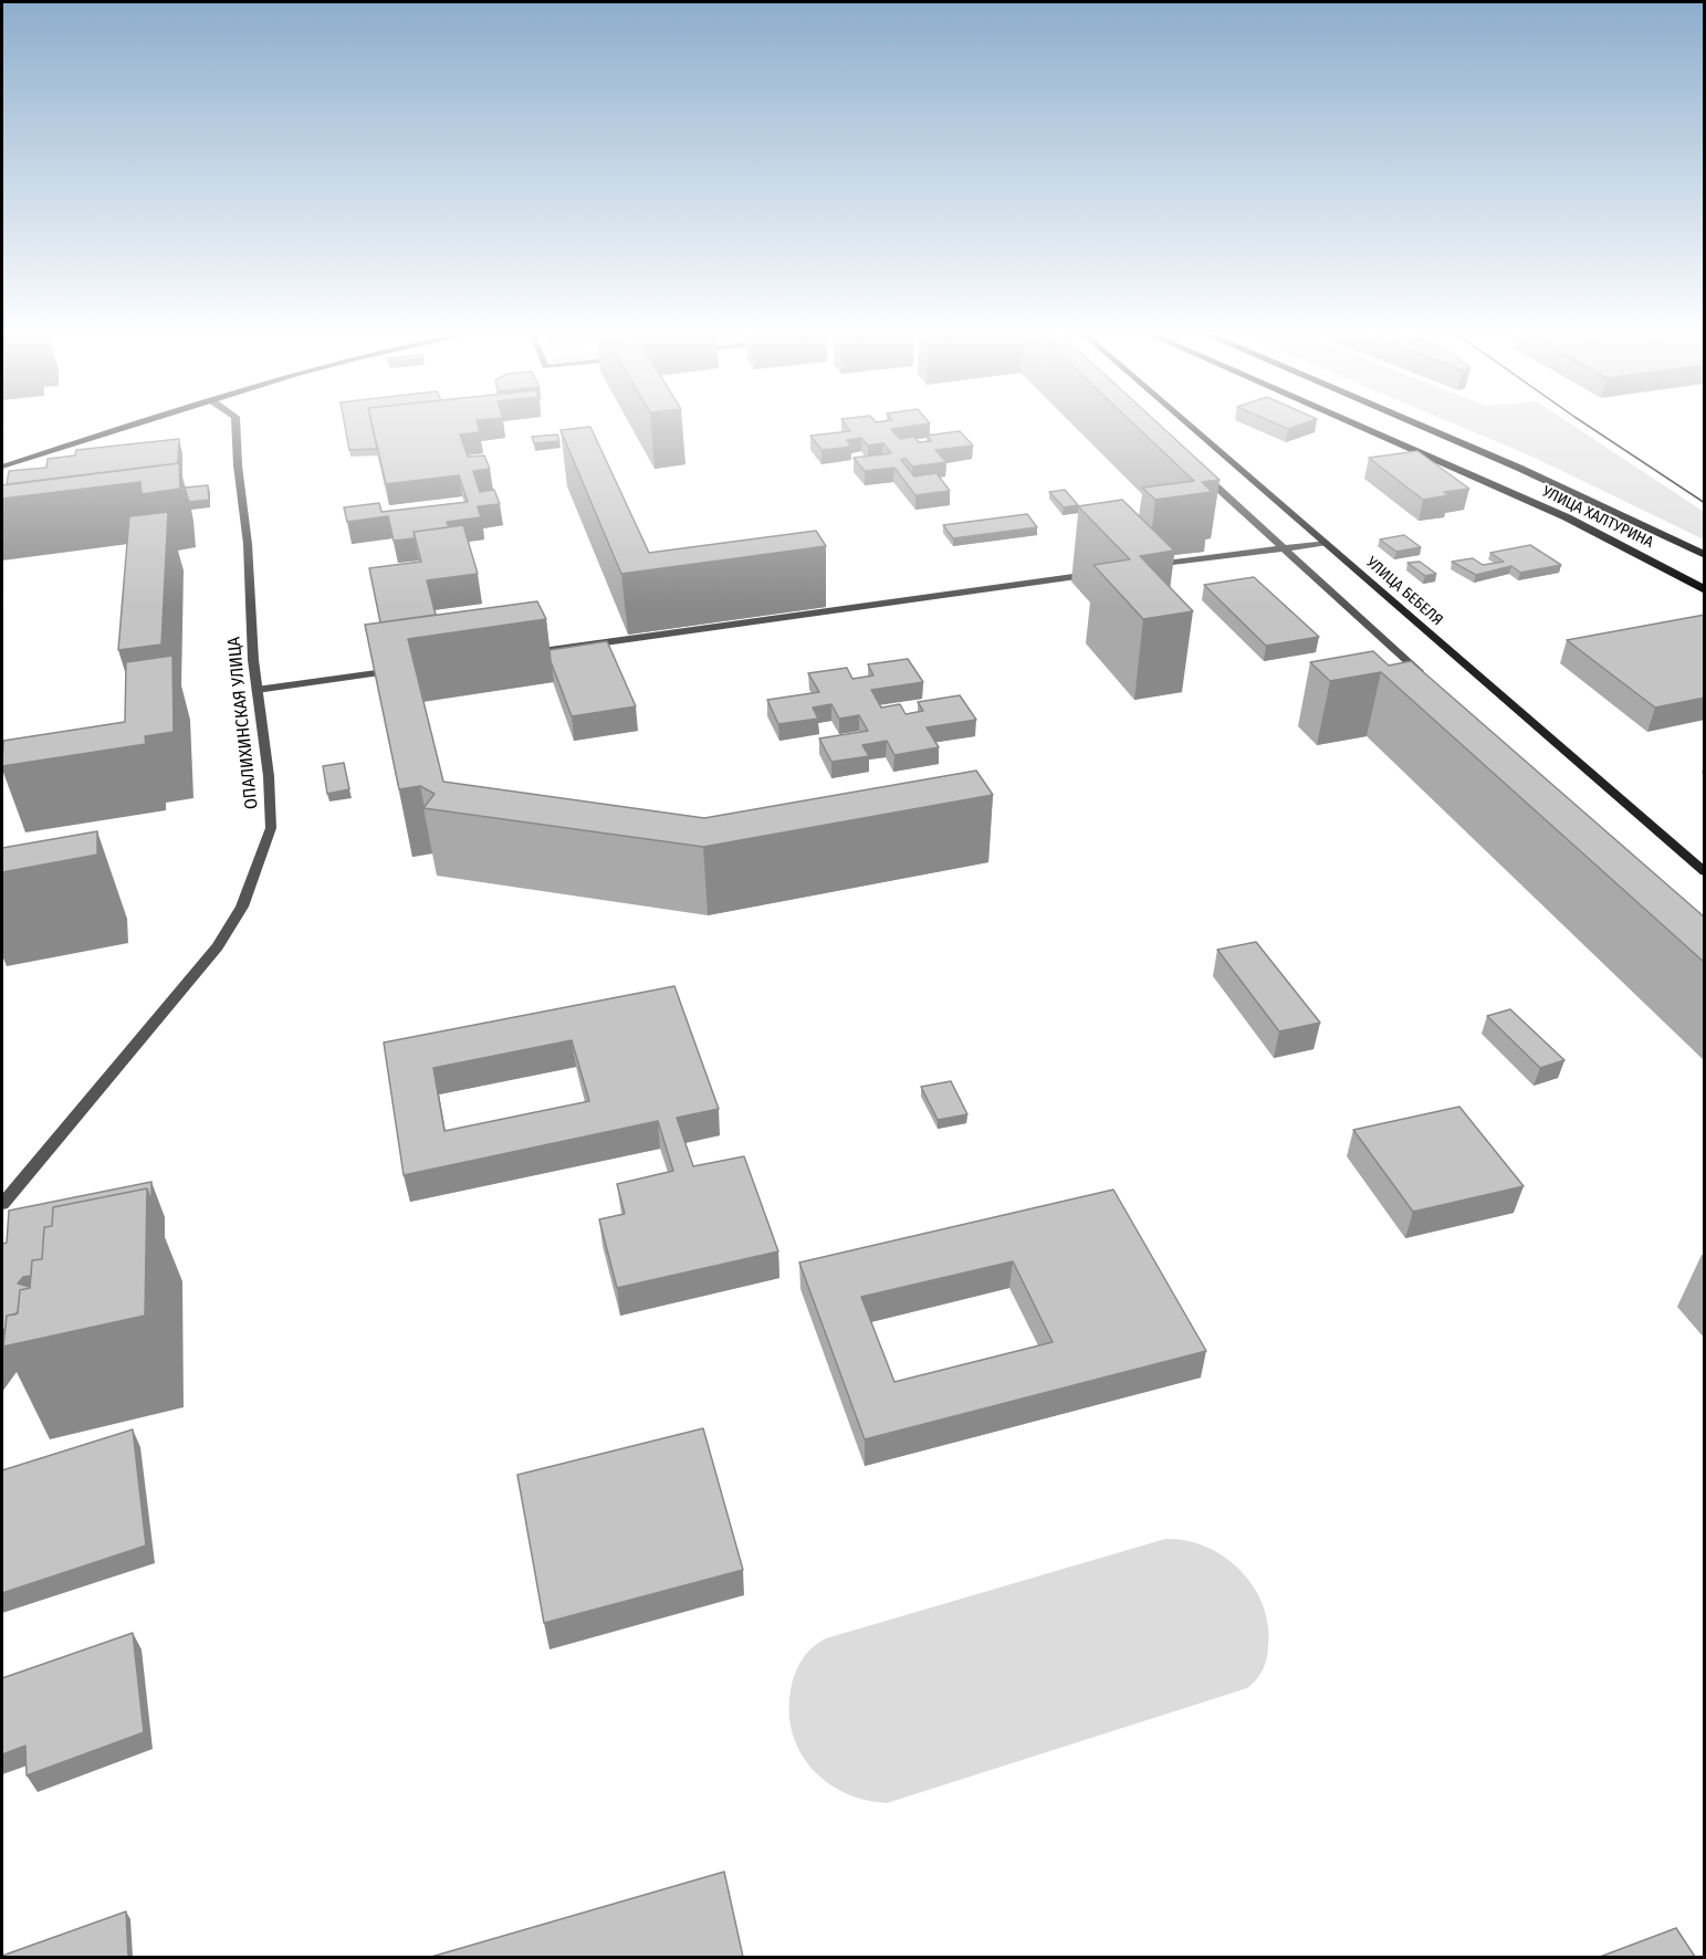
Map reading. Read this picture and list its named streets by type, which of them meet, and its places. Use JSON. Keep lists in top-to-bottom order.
{
  "streets": {
    "main road": ["УЛИЦА ХАЛТУРИНА", "УЛИЦА БЕБЕЛЯ"],
    "street": ["ОПАЛИХИНСКАЯ УЛИЦА"]
  }
}
